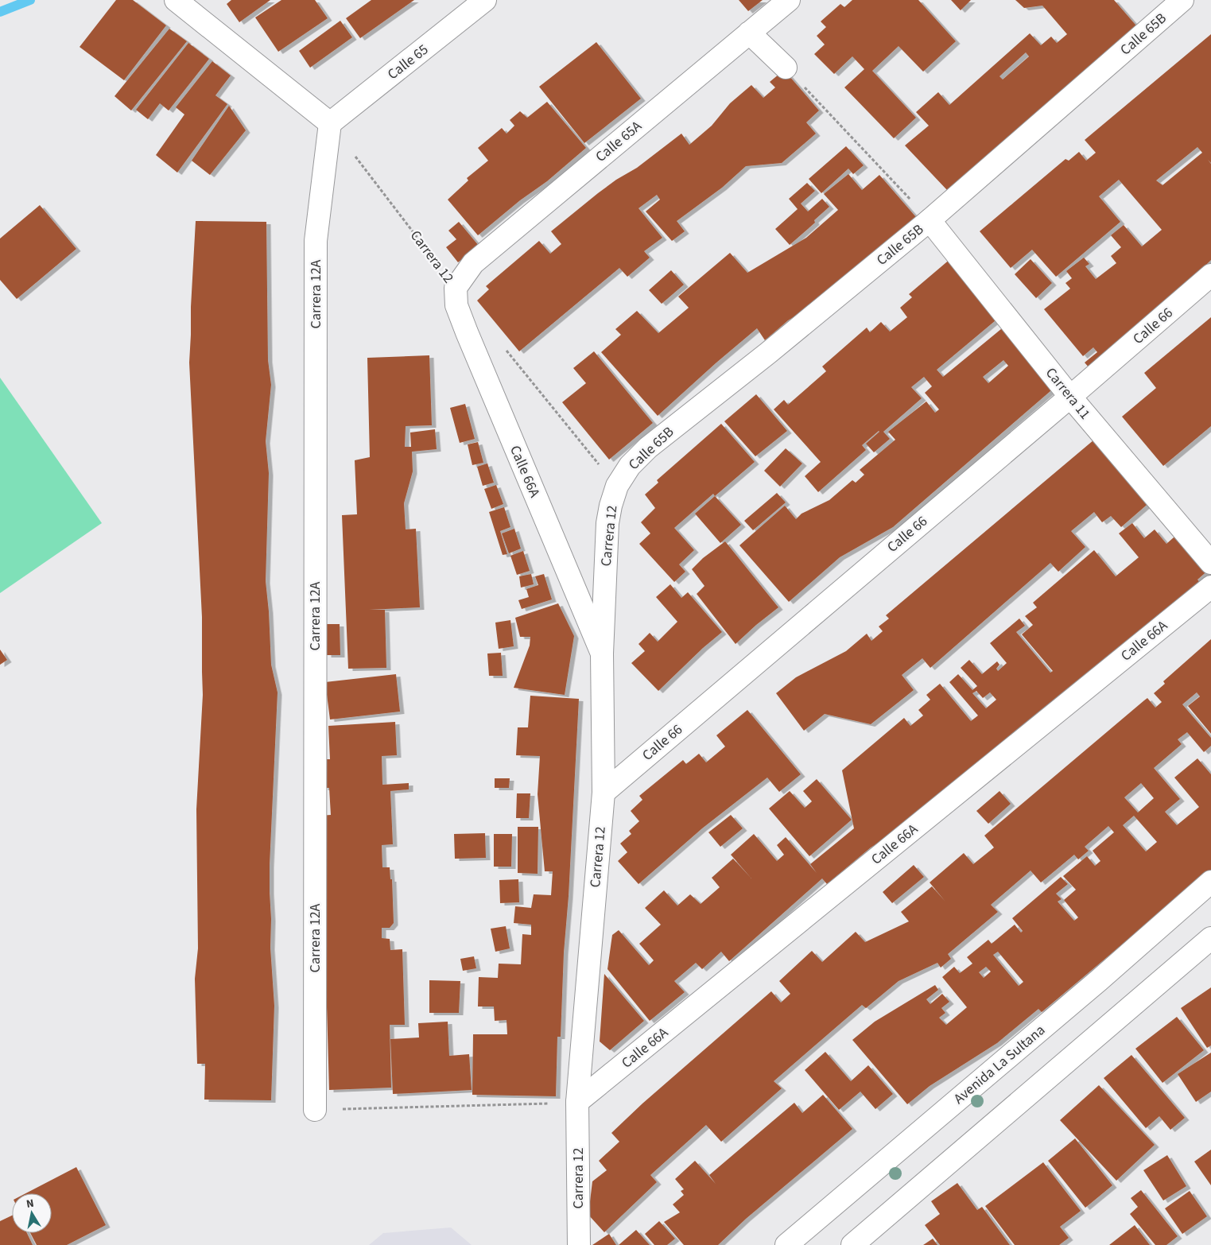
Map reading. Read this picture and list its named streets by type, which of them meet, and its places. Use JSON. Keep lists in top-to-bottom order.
{
  "streets": {
    "street": [
      "Calle 65B",
      "Calle 65",
      "Calle 65A",
      "Carrera 12",
      "Carrera 12A",
      "Calle 66",
      "Carrera 11",
      "Calle 66A",
      "Avenida La Sultana"
    ]
  },
  "crossings": [
    ["Calle 65B", "Carrera 12"],
    ["Calle 65B", "Carrera 11"],
    ["Calle 65", "Carrera 12"],
    ["Calle 65", "Carrera 12A"],
    ["Calle 65A", "Carrera 12"],
    ["Calle 65A", "Calle 66A"],
    ["Carrera 12", "Carrera 12A"],
    ["Carrera 12", "Calle 66"],
    ["Carrera 12", "Calle 66A"],
    ["Calle 66", "Carrera 11"]
  ],
  "north": "top"
}
